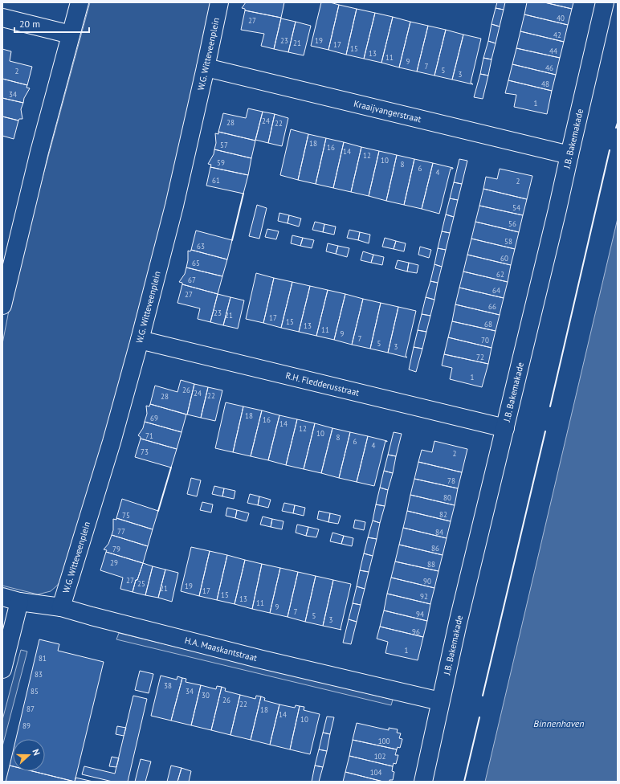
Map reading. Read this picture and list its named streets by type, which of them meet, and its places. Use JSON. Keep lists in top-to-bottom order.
{
  "streets": {
    "street": [
      "W.G. Witteveenplein",
      "Kraaijvangerstraat",
      "J.B. Bakemakade",
      "R.H. Fledderusstraat",
      "H.A. Maaskantstraat"
    ]
  },
  "crossings": [
    ["W.G. Witteveenplein", "Kraaijvangerstraat"],
    ["W.G. Witteveenplein", "R.H. Fledderusstraat"],
    ["W.G. Witteveenplein", "H.A. Maaskantstraat"],
    ["Kraaijvangerstraat", "J.B. Bakemakade"],
    ["J.B. Bakemakade", "R.H. Fledderusstraat"],
    ["J.B. Bakemakade", "H.A. Maaskantstraat"]
  ],
  "water": ["Binnenhaven"],
  "house_numbers": [
    "40",
    "27",
    "42",
    "23",
    "19",
    "21",
    "17",
    "15",
    "44",
    "13",
    "11",
    "9",
    "7",
    "46",
    "5",
    "2",
    "3",
    "48",
    "34",
    "1",
    "24",
    "28",
    "22",
    "18",
    "57",
    "16",
    "14",
    "12",
    "10",
    "59",
    "8",
    "6",
    "4",
    "61",
    "2",
    "54",
    "56",
    "58",
    "63",
    "60",
    "65",
    "62",
    "67",
    "64",
    "27",
    "66",
    "23",
    "21",
    "17",
    "15",
    "68",
    "13",
    "11",
    "9",
    "7",
    "70",
    "5",
    "3",
    "72",
    "1",
    "26",
    "24",
    "22",
    "28",
    "18",
    "69",
    "16",
    "14",
    "12",
    "10",
    "71",
    "8",
    "6",
    "4",
    "73",
    "2",
    "78",
    "80",
    "82",
    "75",
    "77",
    "84",
    "86",
    "79",
    "29",
    "88",
    "27",
    "90",
    "25",
    "19",
    "21",
    "17",
    "15",
    "92",
    "13",
    "11",
    "9",
    "7",
    "94",
    "5",
    "3",
    "96",
    "1",
    "81",
    "83",
    "38",
    "85",
    "34",
    "30",
    "26",
    "22",
    "87",
    "18",
    "14",
    "10",
    "89",
    "100",
    "102",
    "104"
  ],
  "scale_bar": "20 m",
  "north": "right"
}
